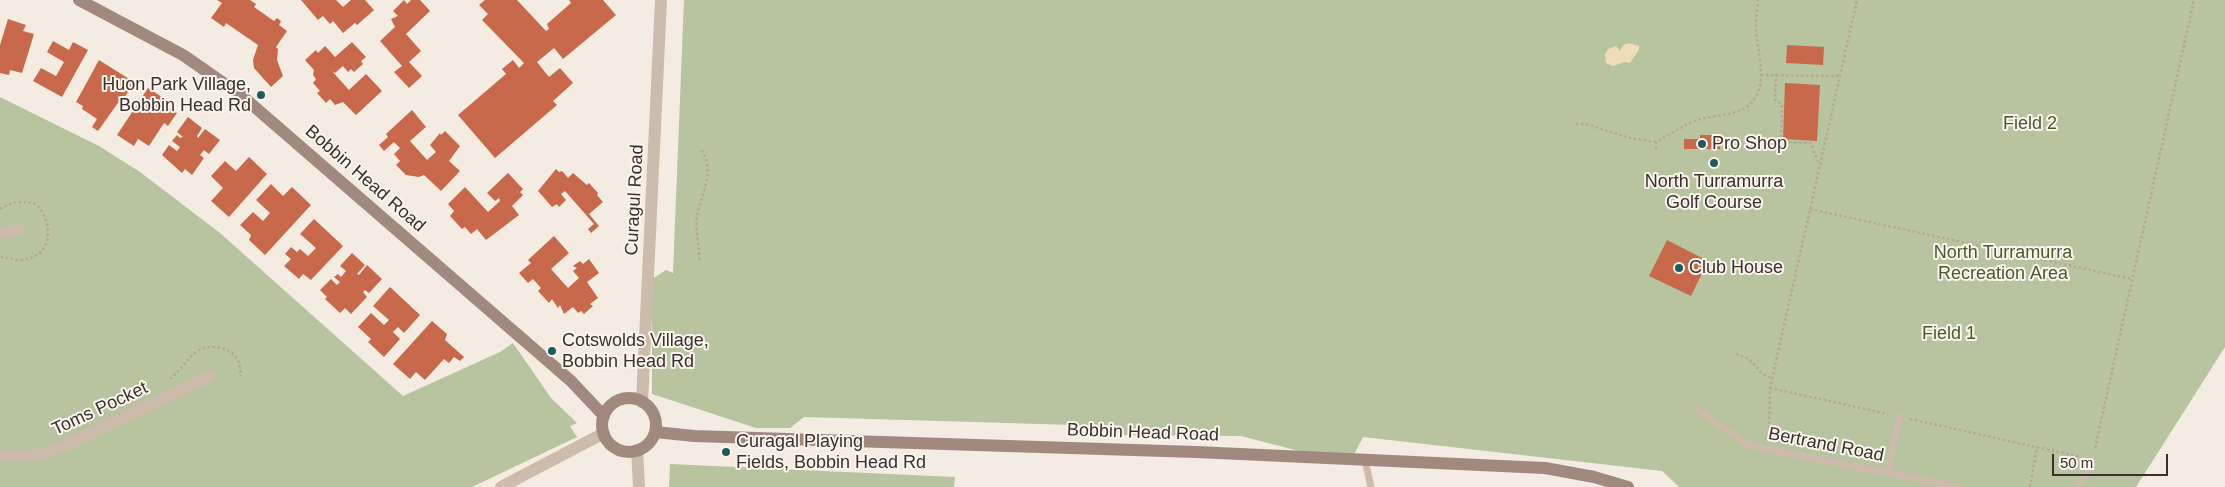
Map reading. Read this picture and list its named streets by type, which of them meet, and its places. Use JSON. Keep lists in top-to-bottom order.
{
  "streets": {
    "main road": ["Bobbin Head Road"],
    "street": ["Curagul Road", "Toms Pocket"],
    "lane": ["Bertrand Road"]
  },
  "crossings": [
    ["Bobbin Head Road", "Curagul Road"]
  ],
  "parks": ["Field 2", "North Turramurra Recreation Area", "Field 1"],
  "places": [
    "Huon Park Village, Bobbin Head Rd",
    "Pro Shop",
    "North Turramurra Golf Course",
    "Club House",
    "Cotswolds Village, Bobbin Head Rd",
    "Curagal Playing Fields, Bobbin Head Rd"
  ],
  "scale_bar": "50 m"
}
